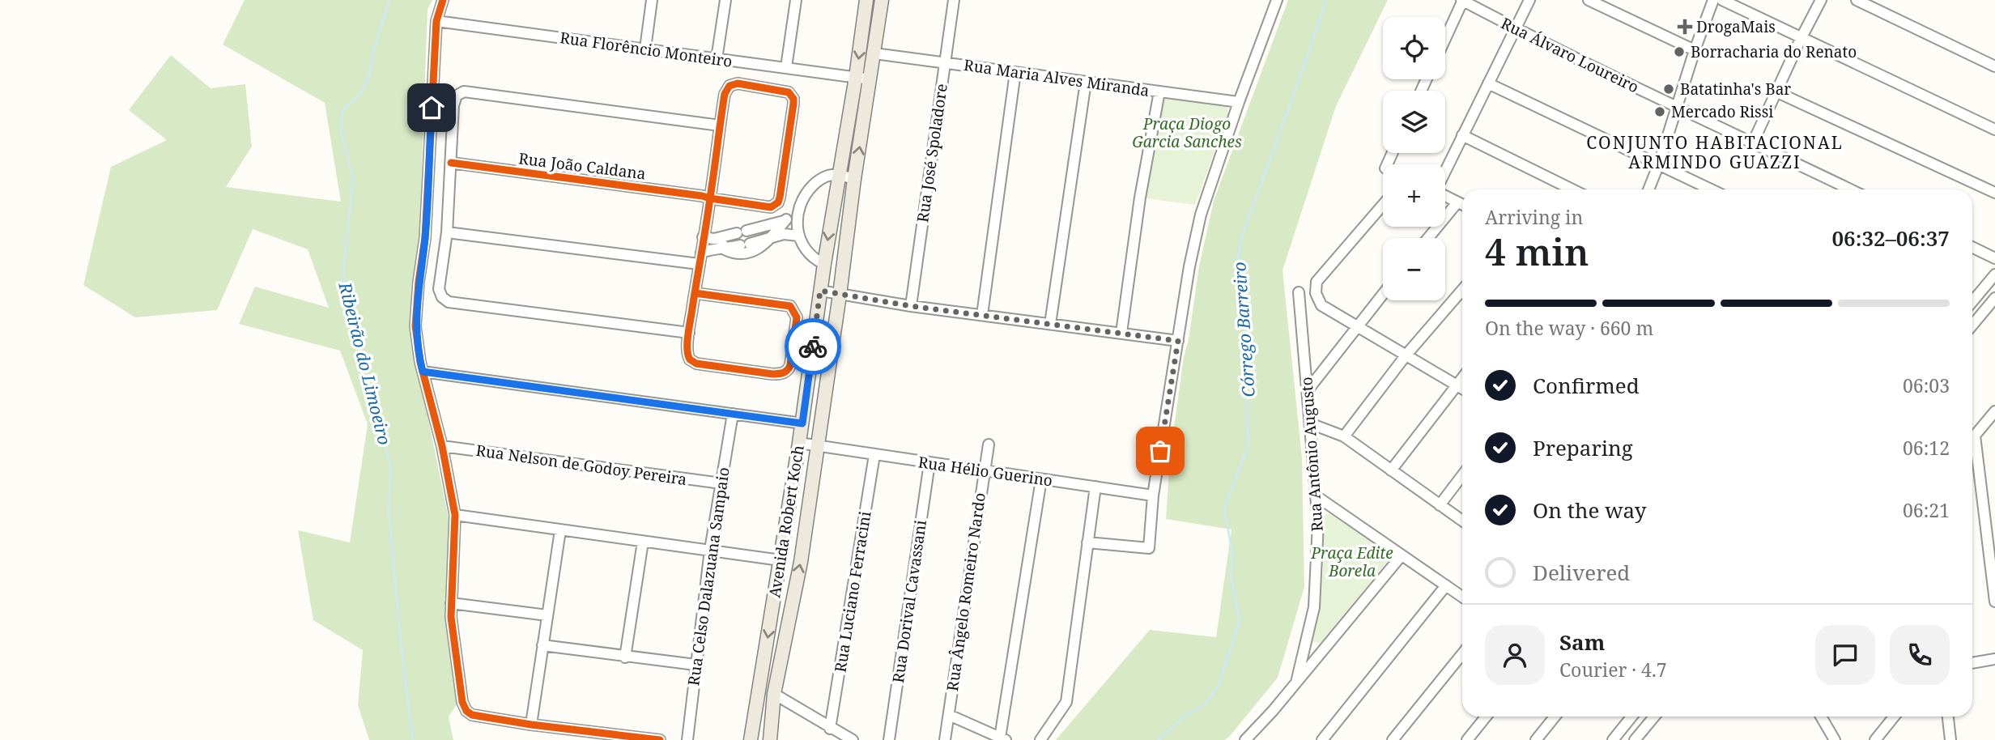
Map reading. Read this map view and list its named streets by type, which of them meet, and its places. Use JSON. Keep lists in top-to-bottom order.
{
  "streets": {
    "main road": ["Avenida Robert Koch"],
    "street": [
      "Rua Florêncio Monteiro",
      "Rua Álvaro Loureiro",
      "Rua Maria Alves Miranda",
      "Rua José Spoladore",
      "Rua João Caldana",
      "Rua Antônio Augusto",
      "Rua Nelson de Godoy Pereira",
      "Rua Hélio Guerino",
      "Rua Celso Dalazuana Sampaio",
      "Rua Luciano Ferracini",
      "Rua Ângelo Romeiro Nardo",
      "Rua Dorival Cavassani"
    ]
  },
  "crossings": [
    ["Rua Florêncio Monteiro", "Avenida Robert Koch"],
    ["Rua Maria Alves Miranda", "Rua José Spoladore"],
    ["Rua Maria Alves Miranda", "Avenida Robert Koch"],
    ["Rua Nelson de Godoy Pereira", "Rua Celso Dalazuana Sampaio"],
    ["Rua Hélio Guerino", "Avenida Robert Koch"],
    ["Rua Hélio Guerino", "Rua Luciano Ferracini"],
    ["Rua Hélio Guerino", "Rua Ângelo Romeiro Nardo"],
    ["Rua Hélio Guerino", "Rua Dorival Cavassani"]
  ],
  "districts": ["CONJUNTO HABITACIONAL ARMINDO GUAZZI"],
  "water": ["Córrego Barreiro", "Ribeirão do Limoeiro"],
  "parks": ["Praça Diogo Garcia Sanches", "Praça Edite Borela"],
  "places": {
    "health": ["DrogaMais"],
    "other": ["Borracharia do Renato", "Batatinha's Bar", "Mercado Rissi"]
  },
  "page": {
    "map_buttons": ["+", "−"],
    "heading": ["4 min", "Arriving in", "06:32–06:37"],
    "panel": ["Sam", "Courier · 4.7"],
    "bar": "On the way · 660 m",
    "list": [
      ["Confirmed", "06:03"],
      ["Preparing", "06:12"],
      ["On the way", "06:21"],
      "Delivered"
    ]
  }
}
